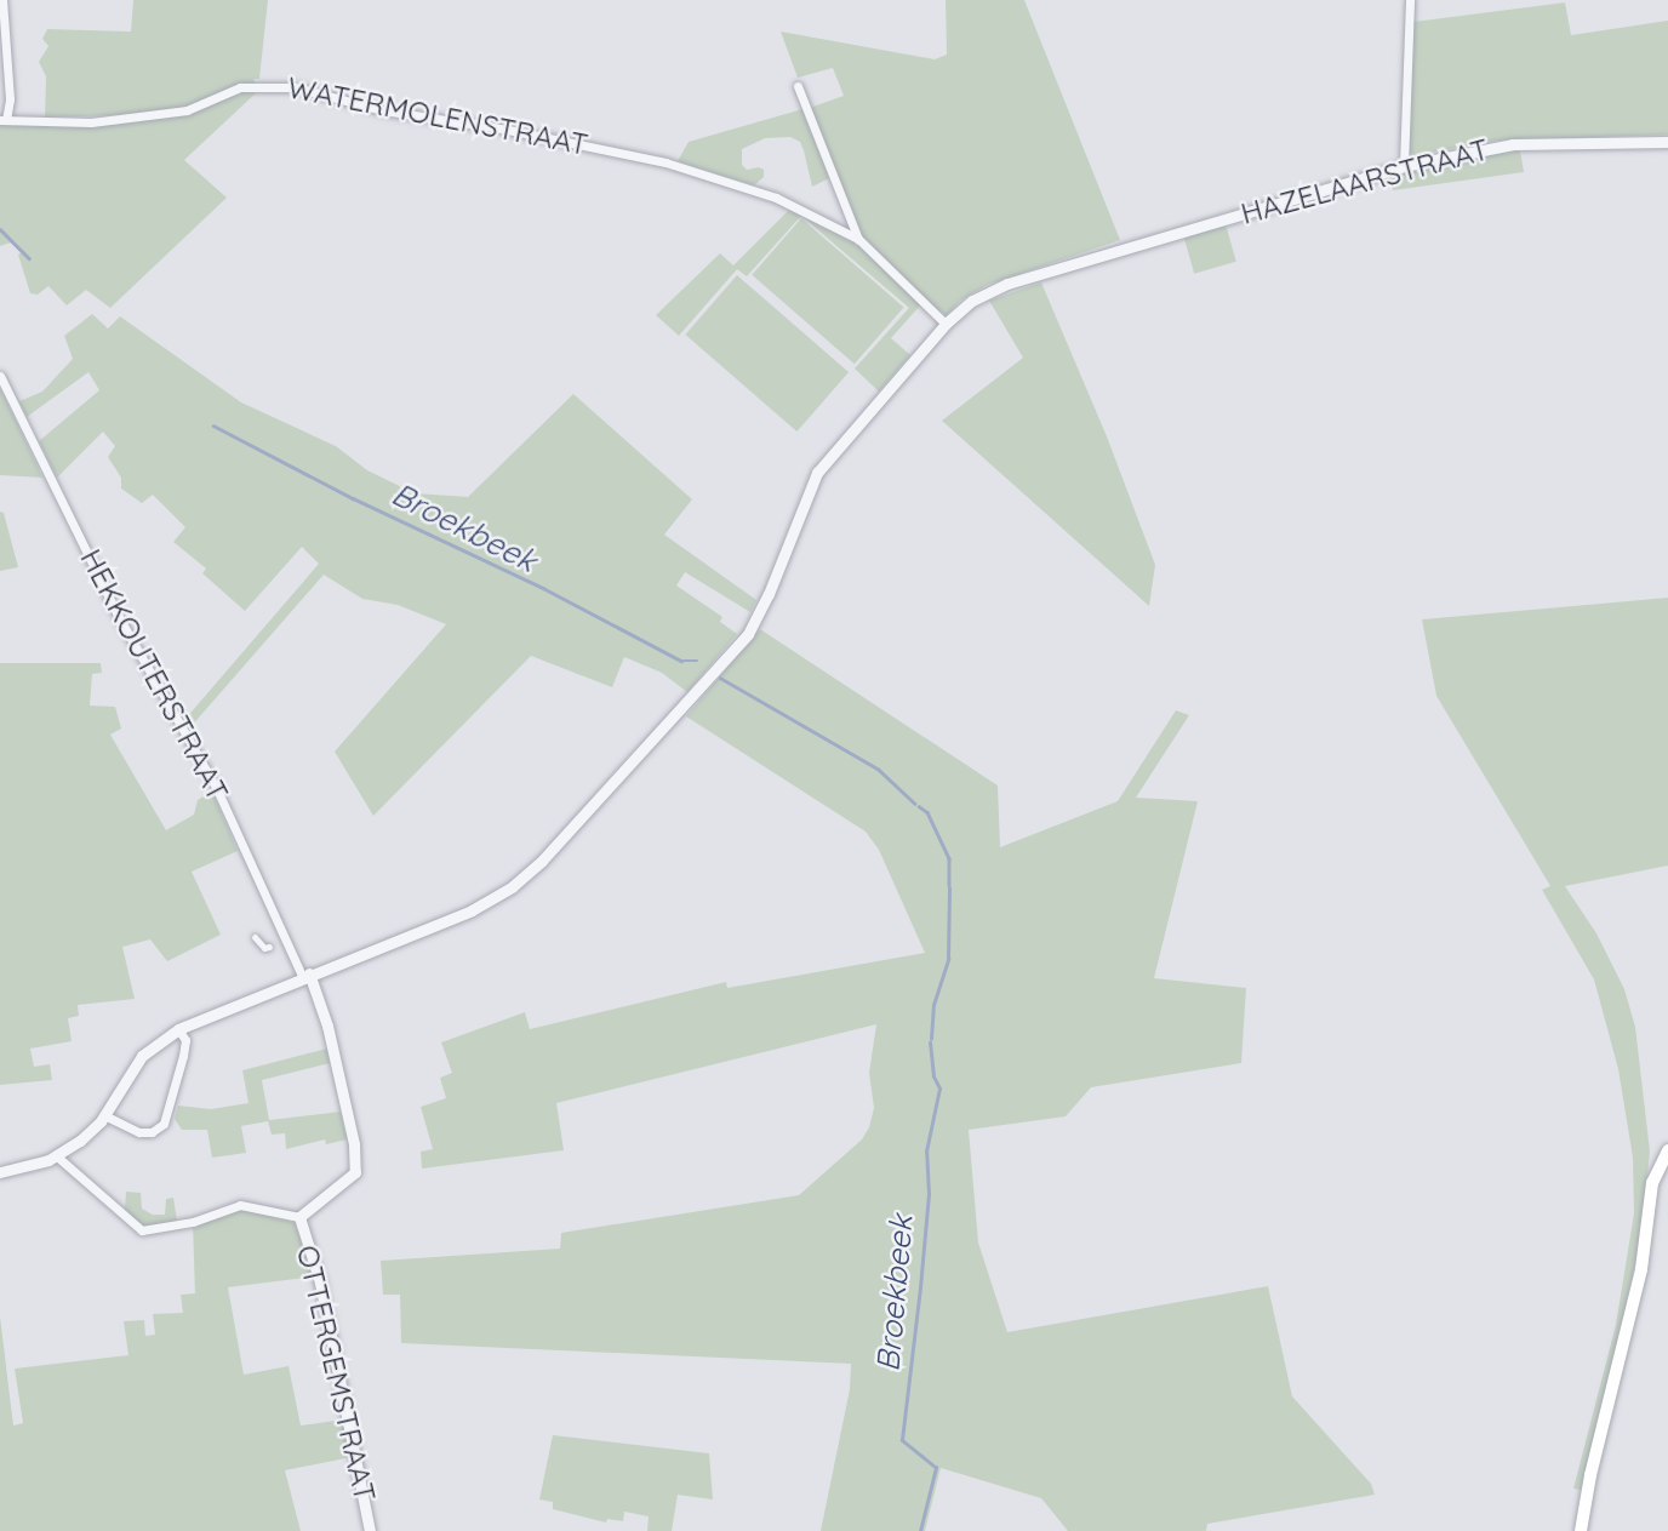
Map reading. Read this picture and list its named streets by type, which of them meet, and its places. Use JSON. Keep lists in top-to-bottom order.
{
  "streets": {
    "street": [
      "WATERMOLENSTRAAT",
      "HAZELAARSTRAAT",
      "HEKKOUTERSTRAAT",
      "OTTERGEMSTRAAT"
    ]
  },
  "crossings": [
    ["HAZELAARSTRAAT", "HEKKOUTERSTRAAT"],
    ["HAZELAARSTRAAT", "OTTERGEMSTRAAT"],
    ["HEKKOUTERSTRAAT", "OTTERGEMSTRAAT"]
  ],
  "water": ["Broekbeek"]
}
